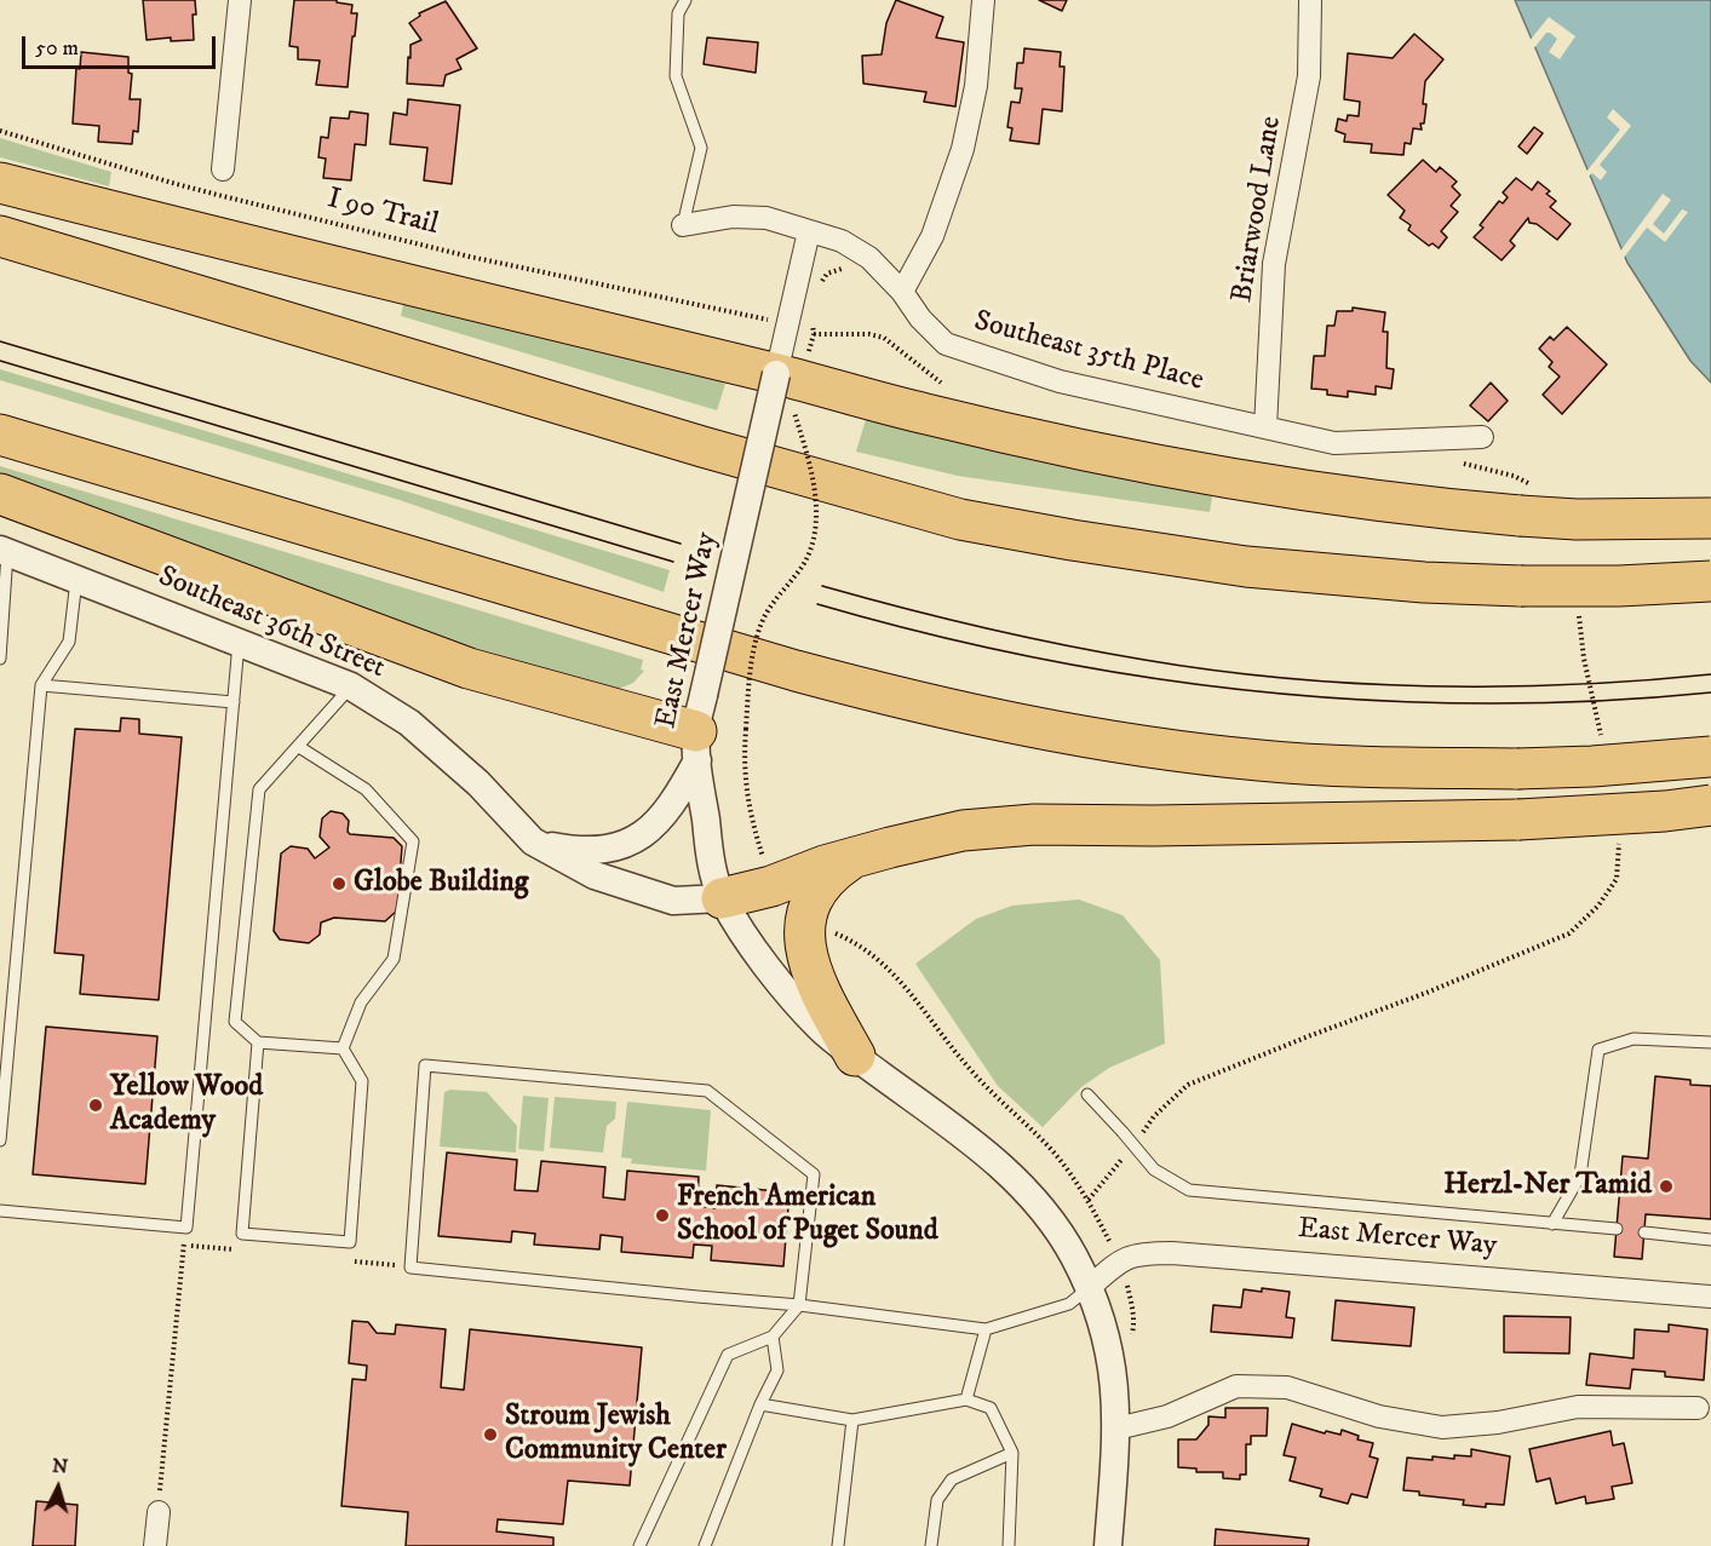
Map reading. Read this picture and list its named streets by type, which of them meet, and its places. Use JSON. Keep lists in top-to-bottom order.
{
  "streets": {
    "street": [
      "Briarwood Lane",
      "Southeast 35th Place",
      "Southeast 36th Street",
      "East Mercer Way"
    ],
    "path": ["I 90 Trail"]
  },
  "crossings": [
    ["Briarwood Lane", "Southeast 35th Place"],
    ["Southeast 35th Place", "East Mercer Way"],
    ["Southeast 36th Street", "East Mercer Way"]
  ],
  "places": [
    "Globe Building",
    "Yellow Wood Academy",
    "Herzl-Ner Tamid",
    "French American School of Puget Sound",
    "Stroum Jewish Community Center"
  ],
  "scale_bar": "50 m",
  "north": "top"
}
